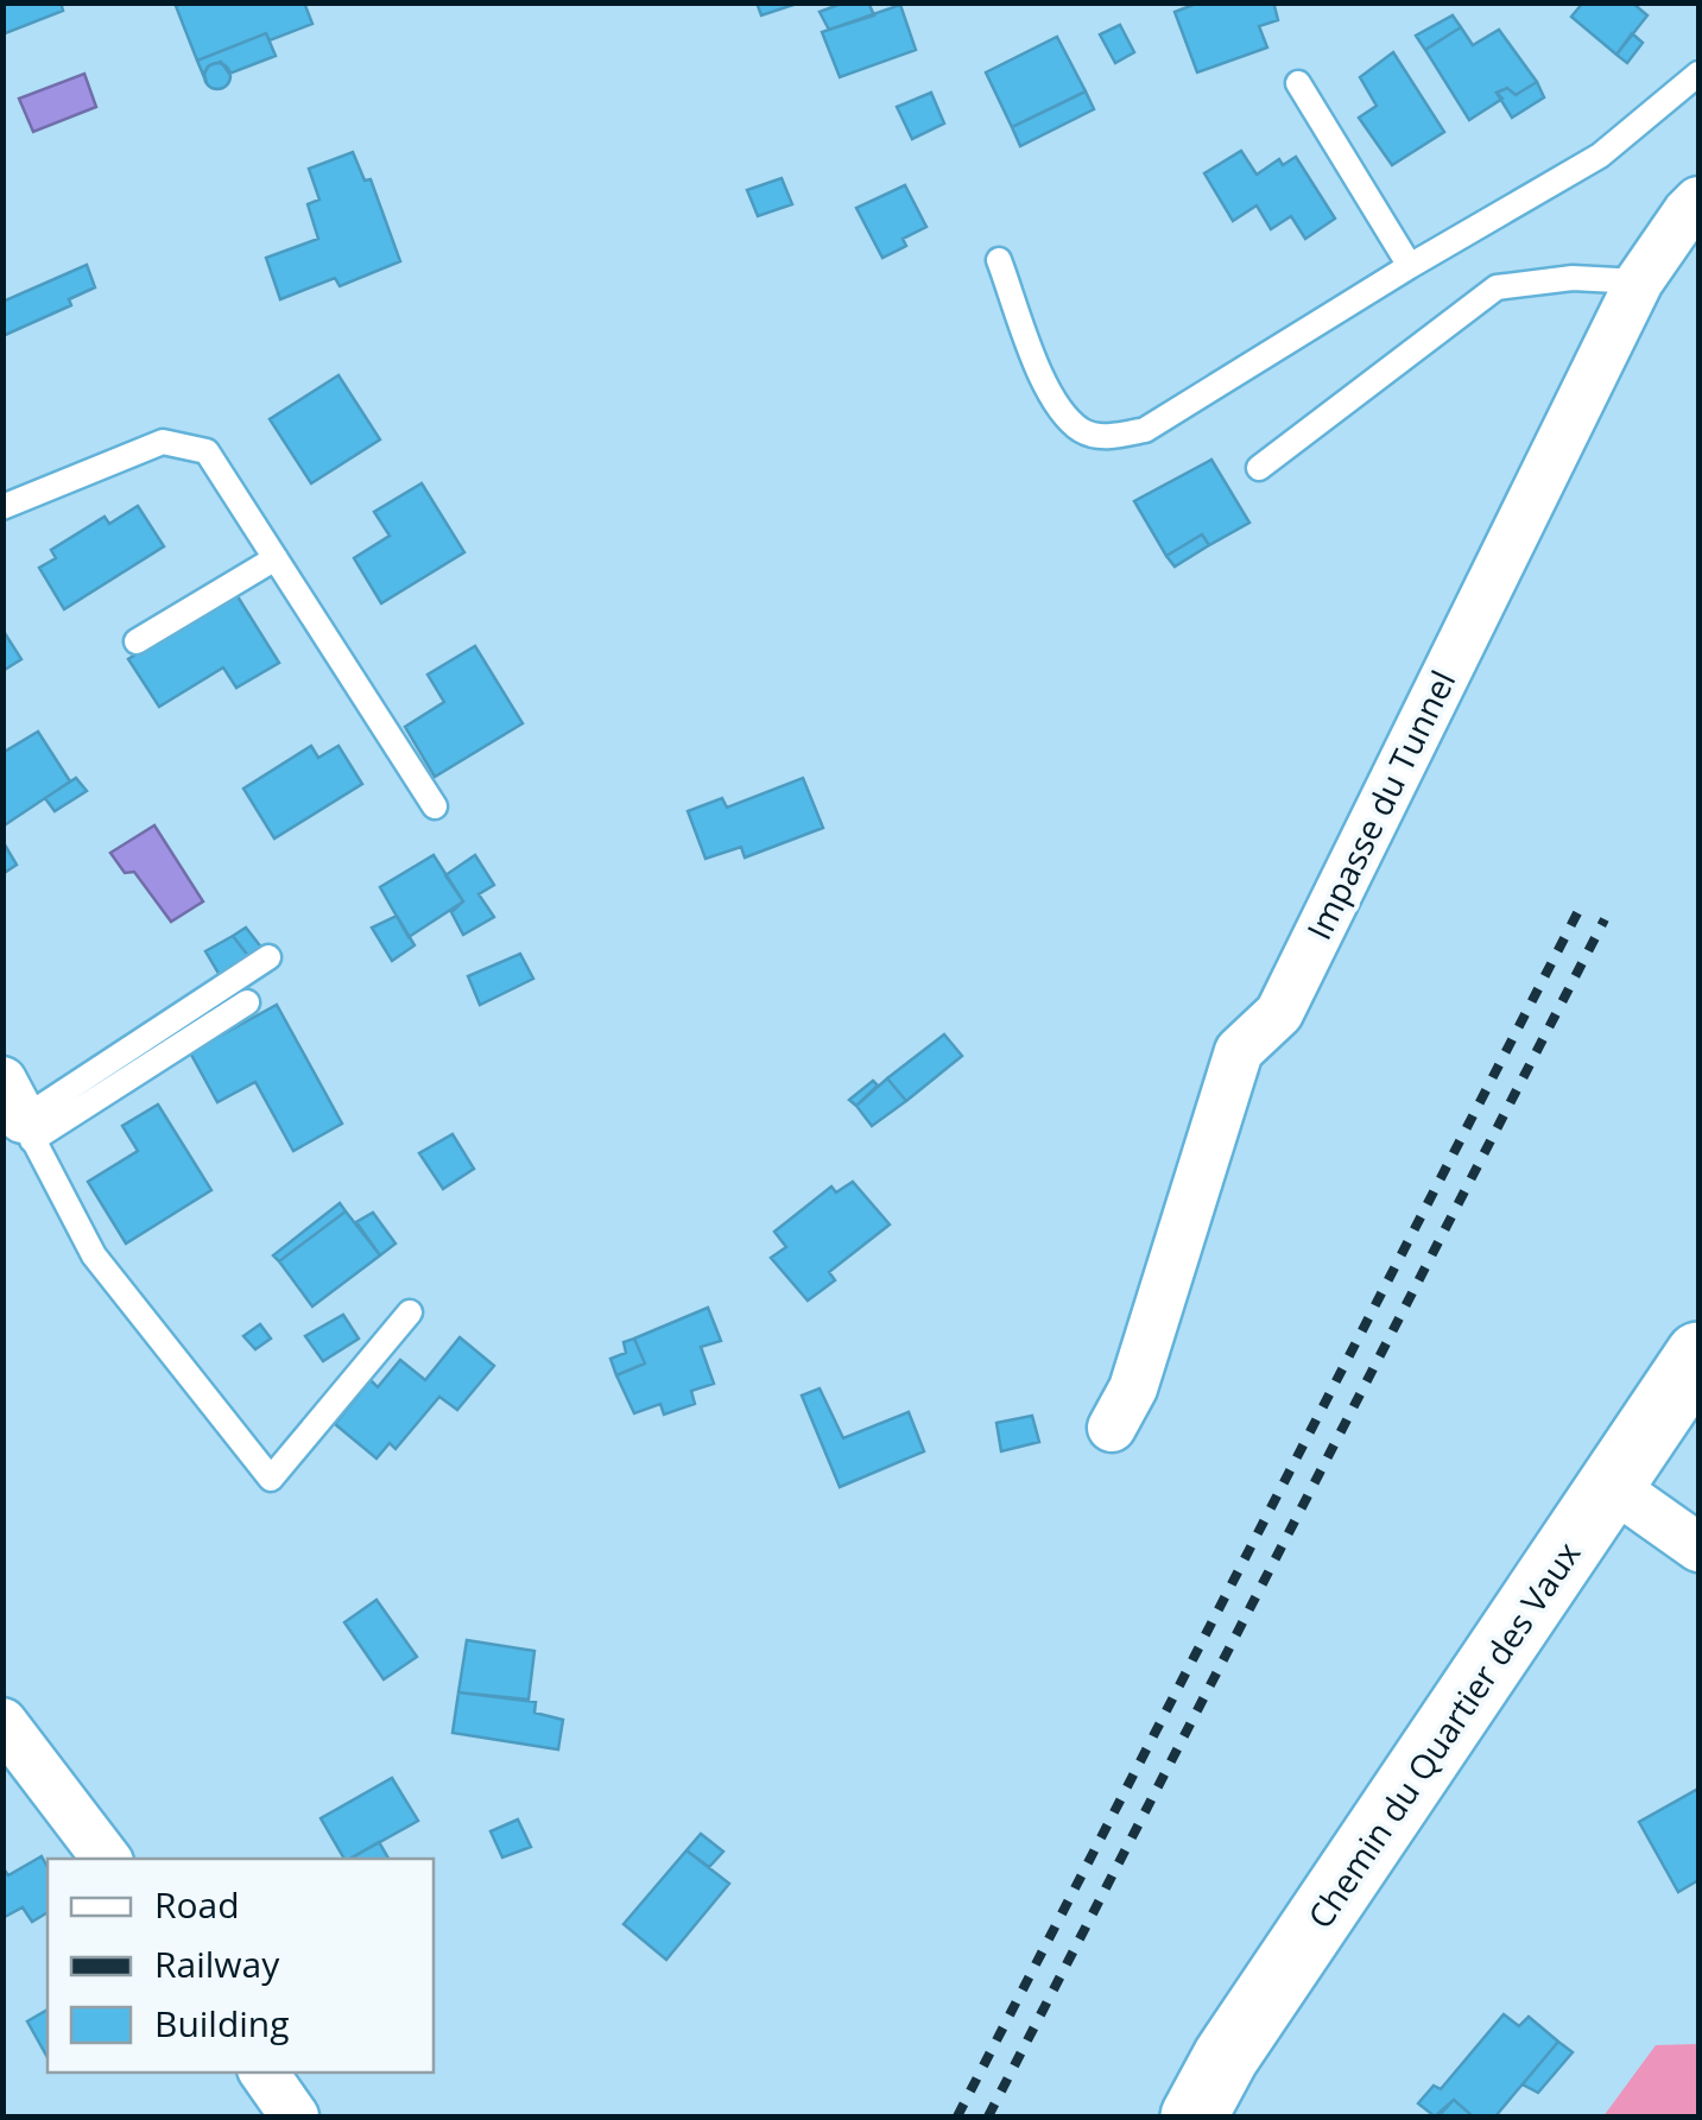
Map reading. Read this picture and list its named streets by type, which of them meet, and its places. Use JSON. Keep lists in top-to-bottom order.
{
  "streets": {
    "street": ["Impasse du Tunnel", "Chemin du Quartier des Vaux"]
  },
  "legend": ["Road", "Railway", "Building"]
}
